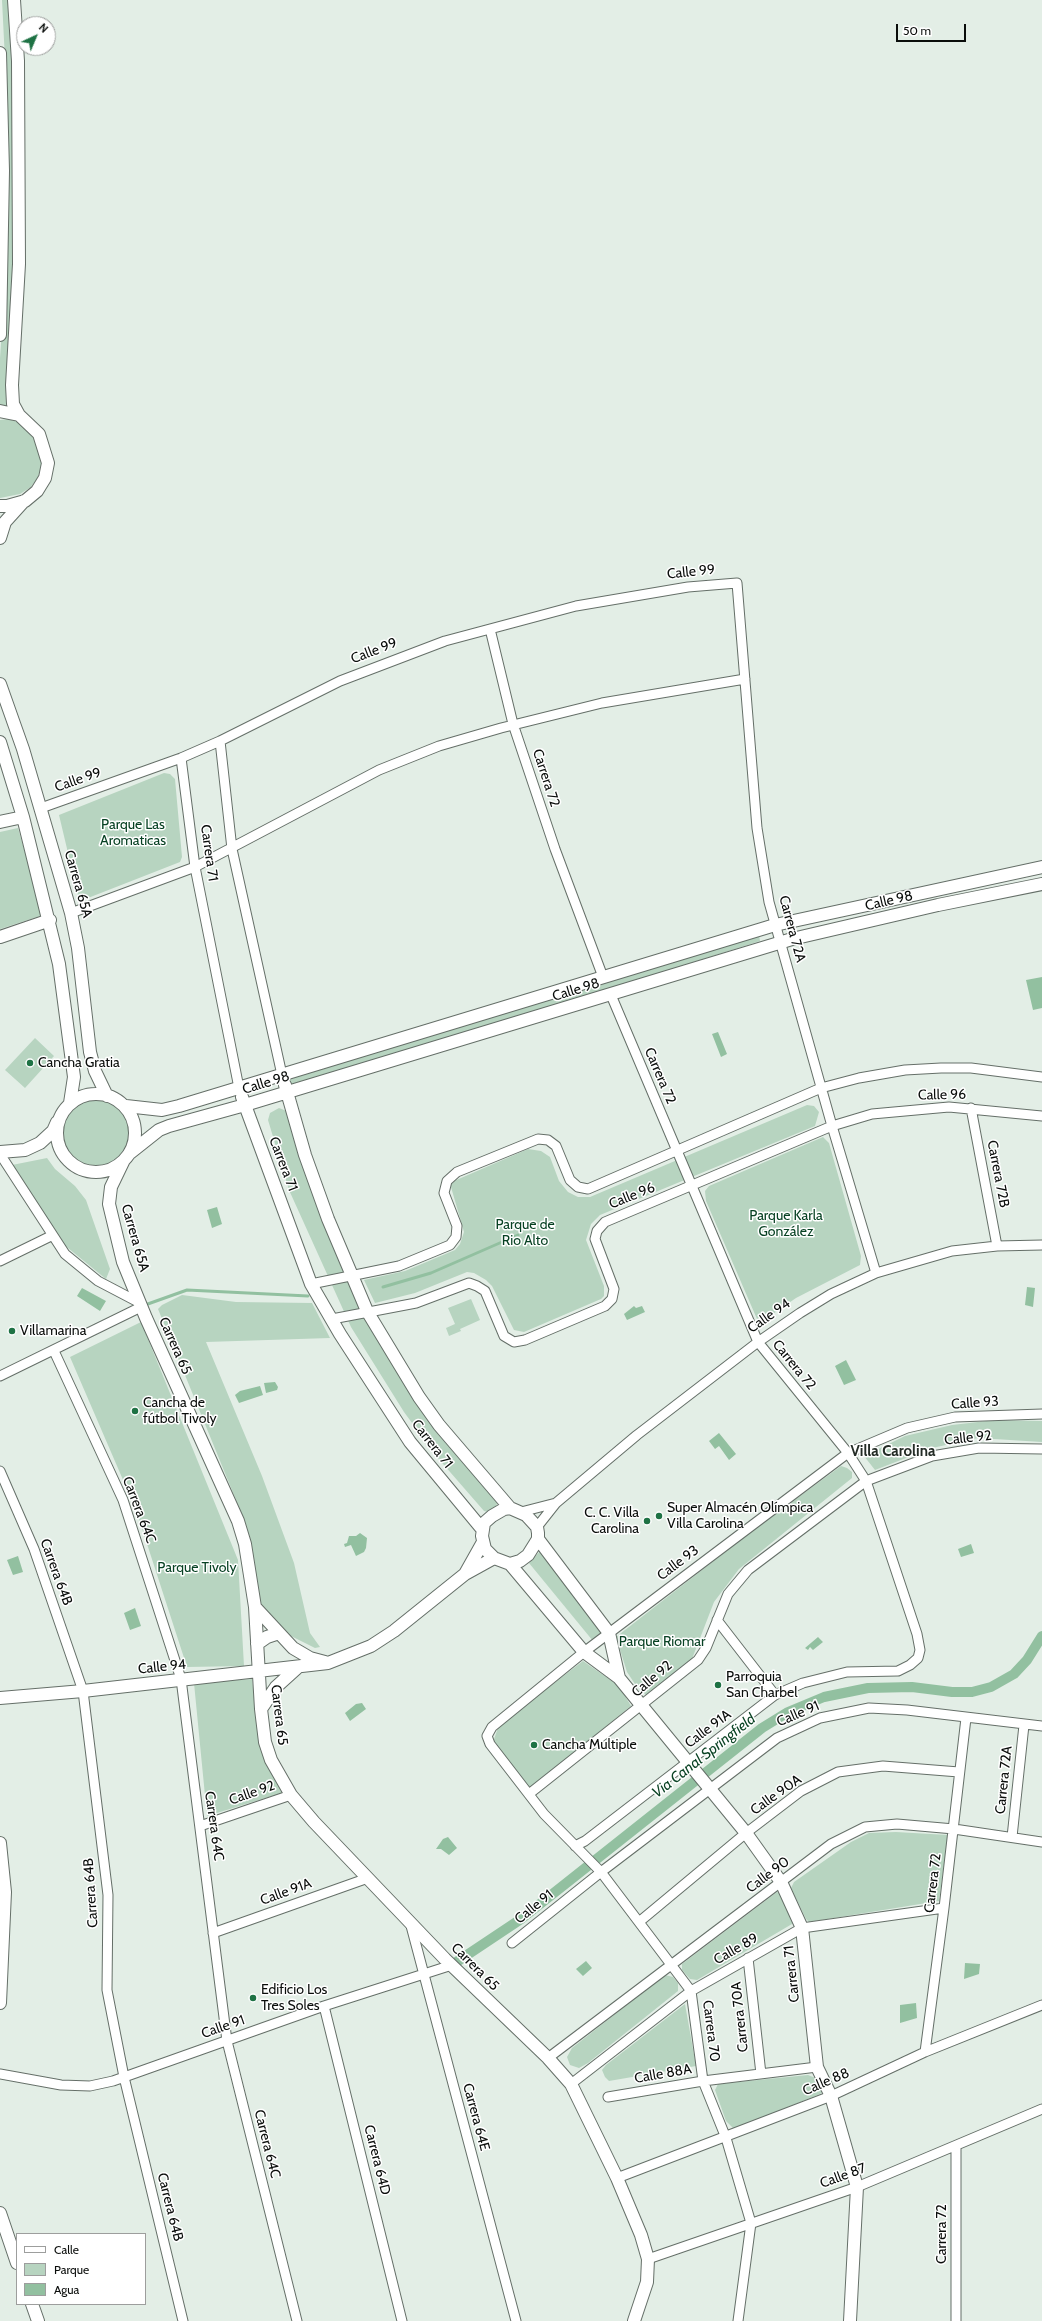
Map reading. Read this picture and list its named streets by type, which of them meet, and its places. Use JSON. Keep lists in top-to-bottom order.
{
  "streets": {
    "street": [
      "Calle 99",
      "Carrera 72",
      "Carrera 71",
      "Carrera 65A",
      "Calle 98",
      "Carrera 72A",
      "Calle 96",
      "Carrera 72B",
      "Calle 94",
      "Carrera 65",
      "Calle 93",
      "Calle 92",
      "Carrera 64C",
      "Carrera 64B",
      "Calle 91",
      "Calle 91A",
      "Calle 90A",
      "Calle 90",
      "Calle 89",
      "Carrera 70A",
      "Carrera 70",
      "Calle 88A",
      "Calle 88",
      "Carrera 64E",
      "Carrera 64D",
      "Calle 87"
    ]
  },
  "crossings": [
    ["Calle 99", "Carrera 72"],
    ["Calle 99", "Carrera 71"],
    ["Calle 99", "Carrera 65A"],
    ["Calle 99", "Carrera 72A"],
    ["Carrera 72", "Calle 98"],
    ["Carrera 72", "Calle 96"],
    ["Carrera 72", "Calle 94"],
    ["Carrera 72", "Calle 93"],
    ["Carrera 72", "Calle 92"],
    ["Carrera 72", "Calle 91"],
    ["Carrera 72", "Calle 91A"],
    ["Carrera 72", "Calle 90A"],
    ["Carrera 72", "Calle 90"],
    ["Carrera 72", "Calle 89"],
    ["Carrera 72", "Calle 88"],
    ["Carrera 72", "Calle 87"],
    ["Carrera 71", "Calle 98"],
    ["Carrera 71", "Calle 96"],
    ["Carrera 71", "Calle 94"],
    ["Carrera 71", "Calle 93"],
    ["Carrera 71", "Calle 92"],
    ["Carrera 71", "Calle 91"],
    ["Carrera 71", "Calle 91A"],
    ["Carrera 71", "Calle 90A"],
    ["Carrera 71", "Calle 90"],
    ["Carrera 71", "Calle 89"],
    ["Carrera 71", "Calle 88A"],
    ["Carrera 71", "Calle 88"],
    ["Carrera 71", "Calle 87"],
    ["Carrera 65A", "Calle 98"],
    ["Carrera 65A", "Carrera 65"],
    ["Calle 98", "Carrera 72A"],
    ["Carrera 72A", "Calle 96"],
    ["Carrera 72A", "Calle 94"],
    ["Carrera 72A", "Calle 91"],
    ["Carrera 72A", "Calle 90"],
    ["Calle 96", "Carrera 72B"],
    ["Carrera 72B", "Calle 94"],
    ["Calle 94", "Carrera 65"],
    ["Calle 94", "Carrera 64C"],
    ["Calle 94", "Carrera 64B"],
    ["Carrera 65", "Calle 92"],
    ["Carrera 65", "Calle 91"],
    ["Carrera 65", "Calle 91A"],
    ["Carrera 65", "Calle 90"],
    ["Carrera 65", "Calle 89"],
    ["Carrera 65", "Calle 88"],
    ["Carrera 65", "Carrera 64E"],
    ["Carrera 65", "Calle 87"],
    ["Calle 93", "Carrera 70"],
    ["Calle 92", "Carrera 64C"],
    ["Calle 92", "Carrera 70"],
    ["Carrera 64C", "Calle 91"],
    ["Carrera 64C", "Calle 91A"],
    ["Carrera 64B", "Calle 91"],
    ["Calle 91", "Carrera 70"],
    ["Calle 91", "Carrera 64E"],
    ["Calle 91", "Carrera 64D"],
    ["Calle 91A", "Carrera 70"],
    ["Calle 90A", "Carrera 70"],
    ["Calle 90", "Carrera 70"],
    ["Calle 89", "Carrera 70A"],
    ["Calle 89", "Carrera 70"],
    ["Carrera 70A", "Calle 88A"],
    ["Carrera 70", "Calle 88A"],
    ["Carrera 70", "Calle 88"],
    ["Carrera 70", "Calle 87"]
  ],
  "districts": ["Villa Carolina"],
  "water": ["Via Canal Springfield"],
  "parks": [
    "Parque Las Aromaticas",
    "Parque Karla González",
    "Parque de Rio Alto",
    "Parque Tivoly",
    "Parque Riomar"
  ],
  "places": [
    "Cancha Gratia",
    "Villamarina",
    "Cancha de fútbol Tivoly",
    "Super Almacén Olímpica Villa Carolina",
    "C. C. Villa Carolina",
    "Parroquia San Charbel",
    "Cancha Multiple",
    "Edificio Los Tres Soles"
  ],
  "legend": ["Calle", "Parque", "Agua"],
  "scale_bar": "50 m",
  "north": "top right"
}
